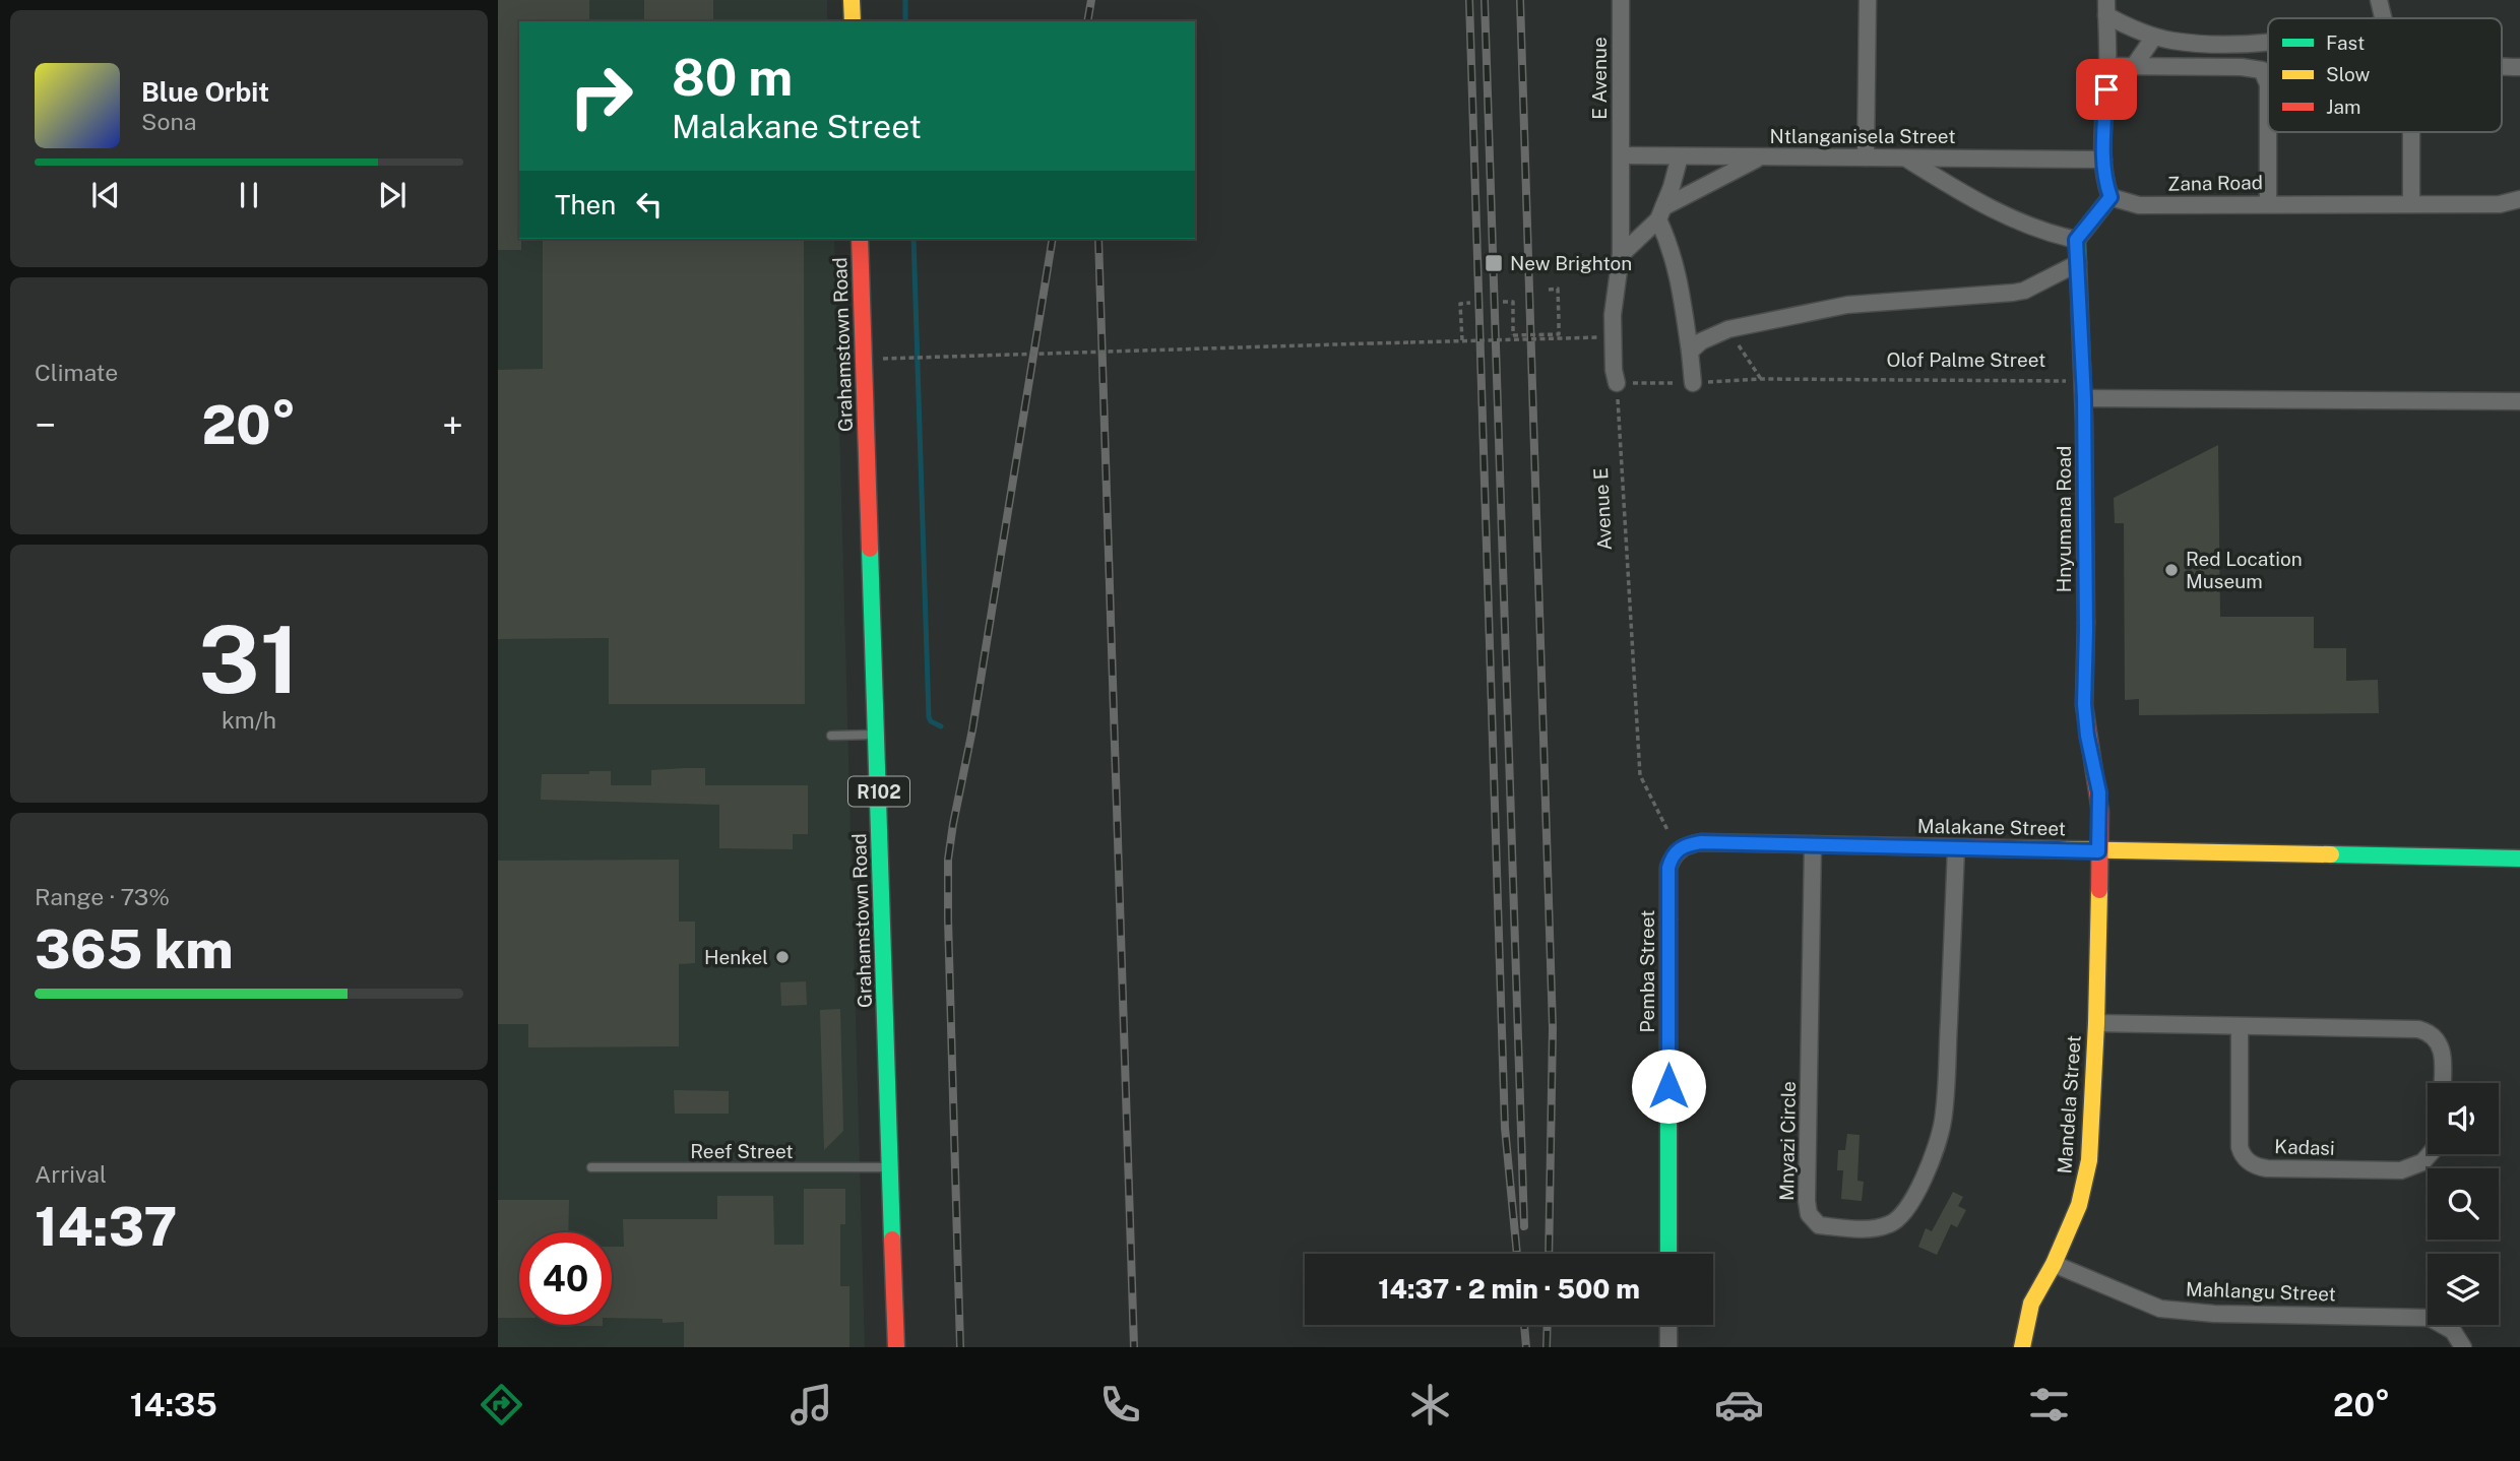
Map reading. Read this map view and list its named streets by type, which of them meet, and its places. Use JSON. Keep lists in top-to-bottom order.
{
  "streets": {
    "street": [
      "E Avenue",
      "Ntlanganisela Street",
      "Zana Road",
      "Grahamstown Road",
      "Hnyumana Road",
      "R102",
      "Malakane Street",
      "Pemba Street",
      "Mandela Street",
      "Mnyazi Circle",
      "Kadasi",
      "Mahlangu Street"
    ],
    "lane": ["Reef Street"],
    "path": ["Olof Palme Street", "Avenue E"]
  },
  "crossings": [
    ["E Avenue", "Ntlanganisela Street"],
    ["Grahamstown Road", "Reef Street"],
    ["Olof Palme Street", "Avenue E"],
    ["Olof Palme Street", "Hnyumana Road"],
    ["Avenue E", "Malakane Street"],
    ["Avenue E", "Pemba Street"],
    ["Hnyumana Road", "Malakane Street"],
    ["Hnyumana Road", "Mandela Street"],
    ["Malakane Street", "Pemba Street"],
    ["Malakane Street", "Mandela Street"],
    ["Malakane Street", "Mnyazi Circle"],
    ["Mandela Street", "Mahlangu Street"]
  ],
  "places": {
    "transit": ["New Brighton"],
    "other": ["Red Location Museum", "Henkel"]
  },
  "legend": ["Fast", "Slow", "Jam"],
  "page": {
    "turn": ["80 m", "Malakane Street"],
    "song": ["Blue Orbit", "Sona"],
    "then": "Then",
    "tile": [
      "Climate",
      ["31", "km/h"],
      ["Range · 73%", "365 km"],
      ["Arrival", "14:37"]
    ],
    "heat": ["−", "20°", "+"],
    "limit": "40",
    "trip": "14:37 · 2 min · 500 m",
    "tabs": ["14:35", "20°"]
  }
}
